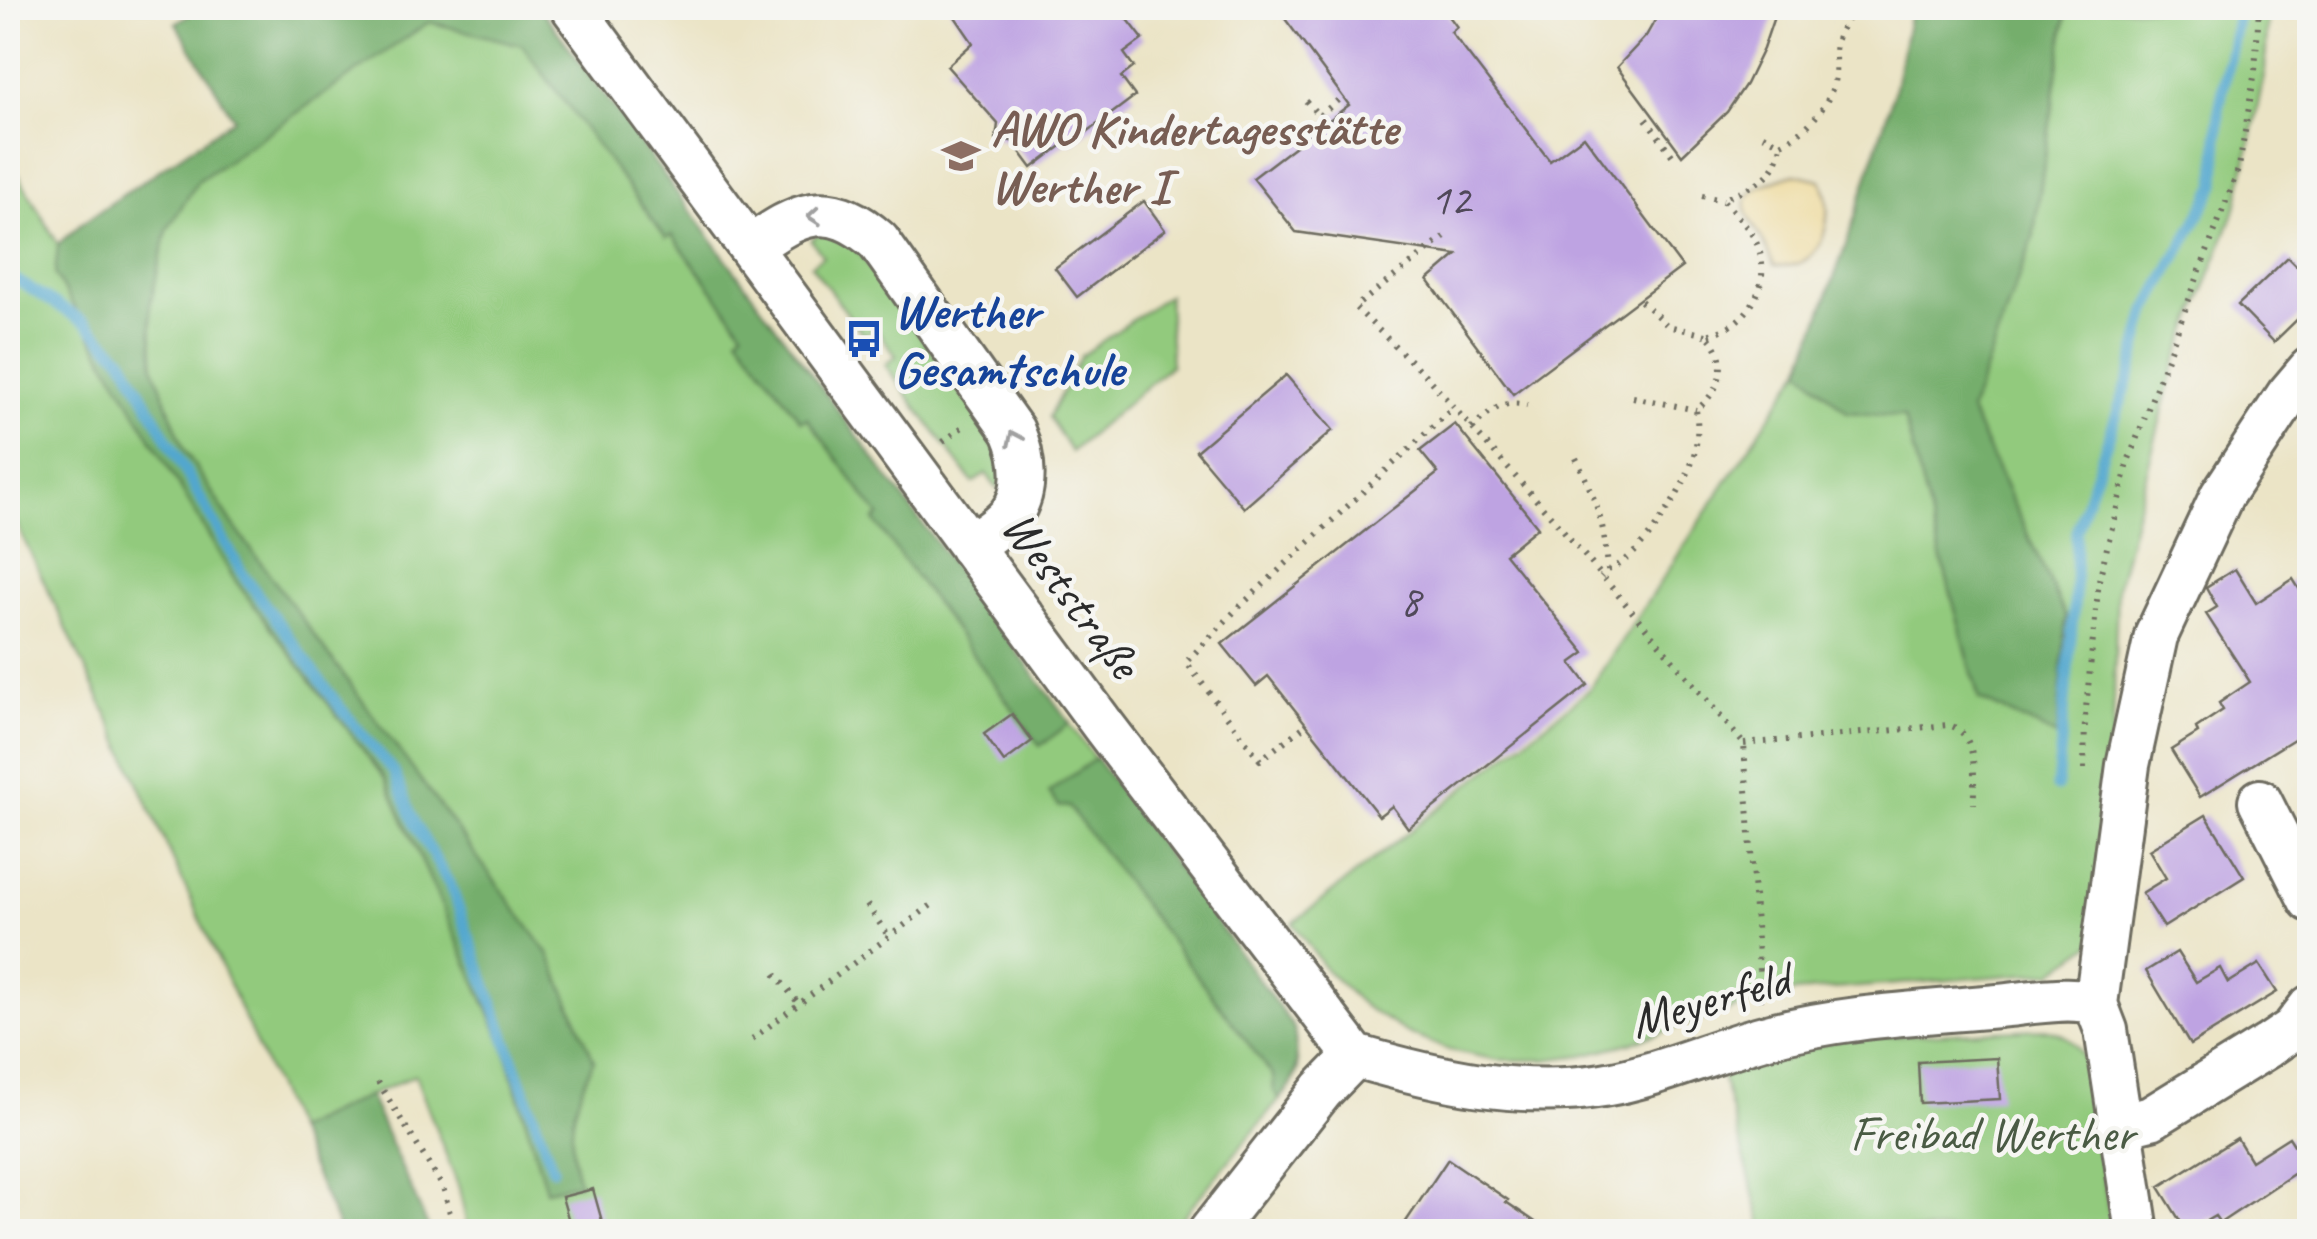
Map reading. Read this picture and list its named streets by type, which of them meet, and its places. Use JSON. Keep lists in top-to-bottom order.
{
  "streets": {
    "street": ["Weststraße", "Meyerfeld"]
  },
  "crossings": [
    ["Weststraße", "Meyerfeld"]
  ],
  "parks": ["Freibad Werther"],
  "places": {
    "school or university": ["AWO Kindertagesstätte Werther I"],
    "bus stop": ["Werther Gesamtschule"]
  },
  "house_numbers": ["12", "8"]
}
